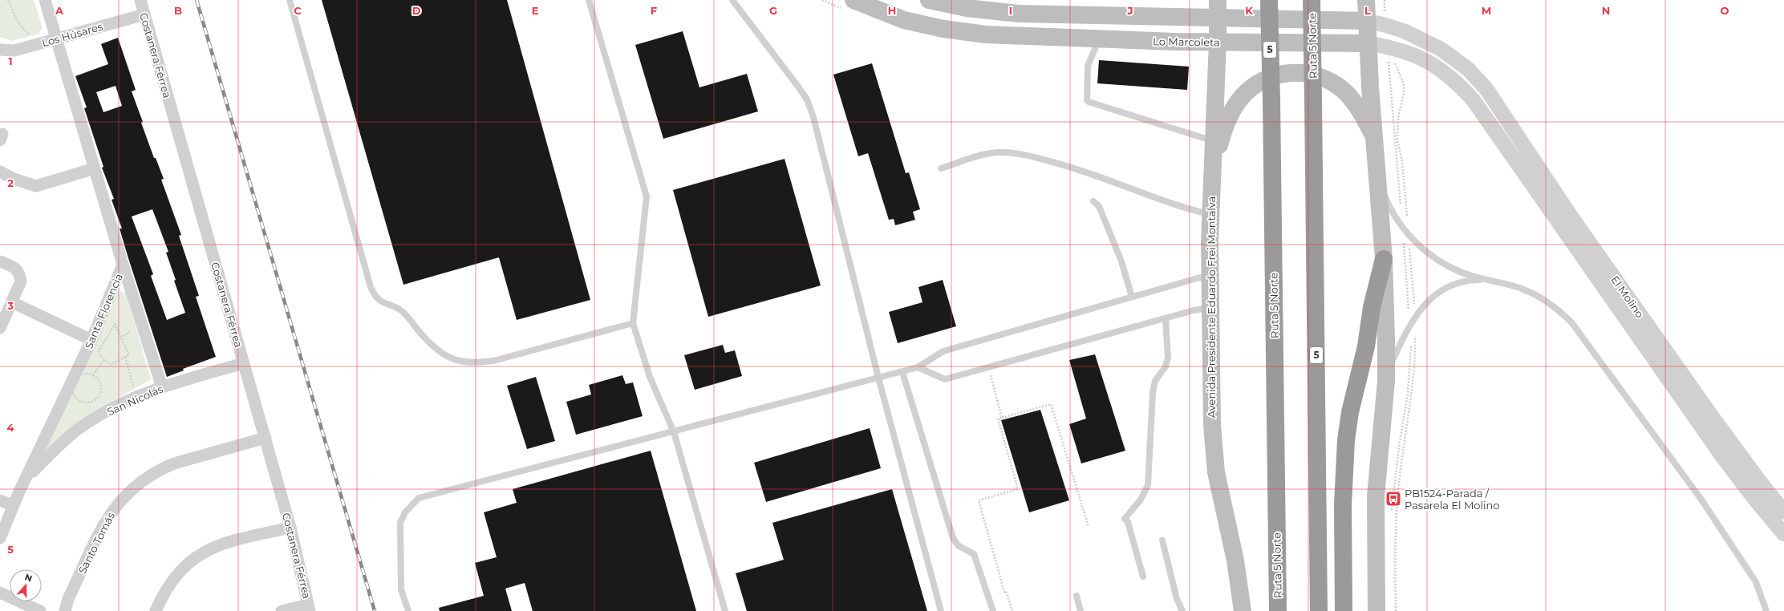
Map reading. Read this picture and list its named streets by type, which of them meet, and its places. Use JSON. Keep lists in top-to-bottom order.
{
  "streets": {
    "highway": ["Ruta 5 Norte", "5"],
    "main road": ["Lo Marcoleta", "Avenida Presidente Eduardo Frei Montalva"],
    "street": [
      "Los Húsares",
      "Costanera Férrea",
      "El Molino",
      "Santa Florencia",
      "San Nicolás",
      "Santo Tomás"
    ]
  },
  "crossings": [
    ["Los Húsares", "Costanera Férrea"],
    ["Los Húsares", "Santa Florencia"],
    ["Lo Marcoleta", "El Molino"],
    ["Lo Marcoleta", "Avenida Presidente Eduardo Frei Montalva"],
    ["Costanera Férrea", "San Nicolás"],
    ["Costanera Férrea", "Santo Tomás"],
    ["Santa Florencia", "San Nicolás"]
  ],
  "places": {
    "bus stop": ["PB1524-Parada / Pasarela El Molino"]
  },
  "north": "top",
  "grid": {
    "columns": [
      "A",
      "B",
      "C",
      "D",
      "E",
      "F",
      "G",
      "H",
      "I",
      "J",
      "K",
      "L",
      "M",
      "N",
      "O"
    ],
    "rows": [
      "1",
      "2",
      "3",
      "4",
      "5"
    ]
  }
}
